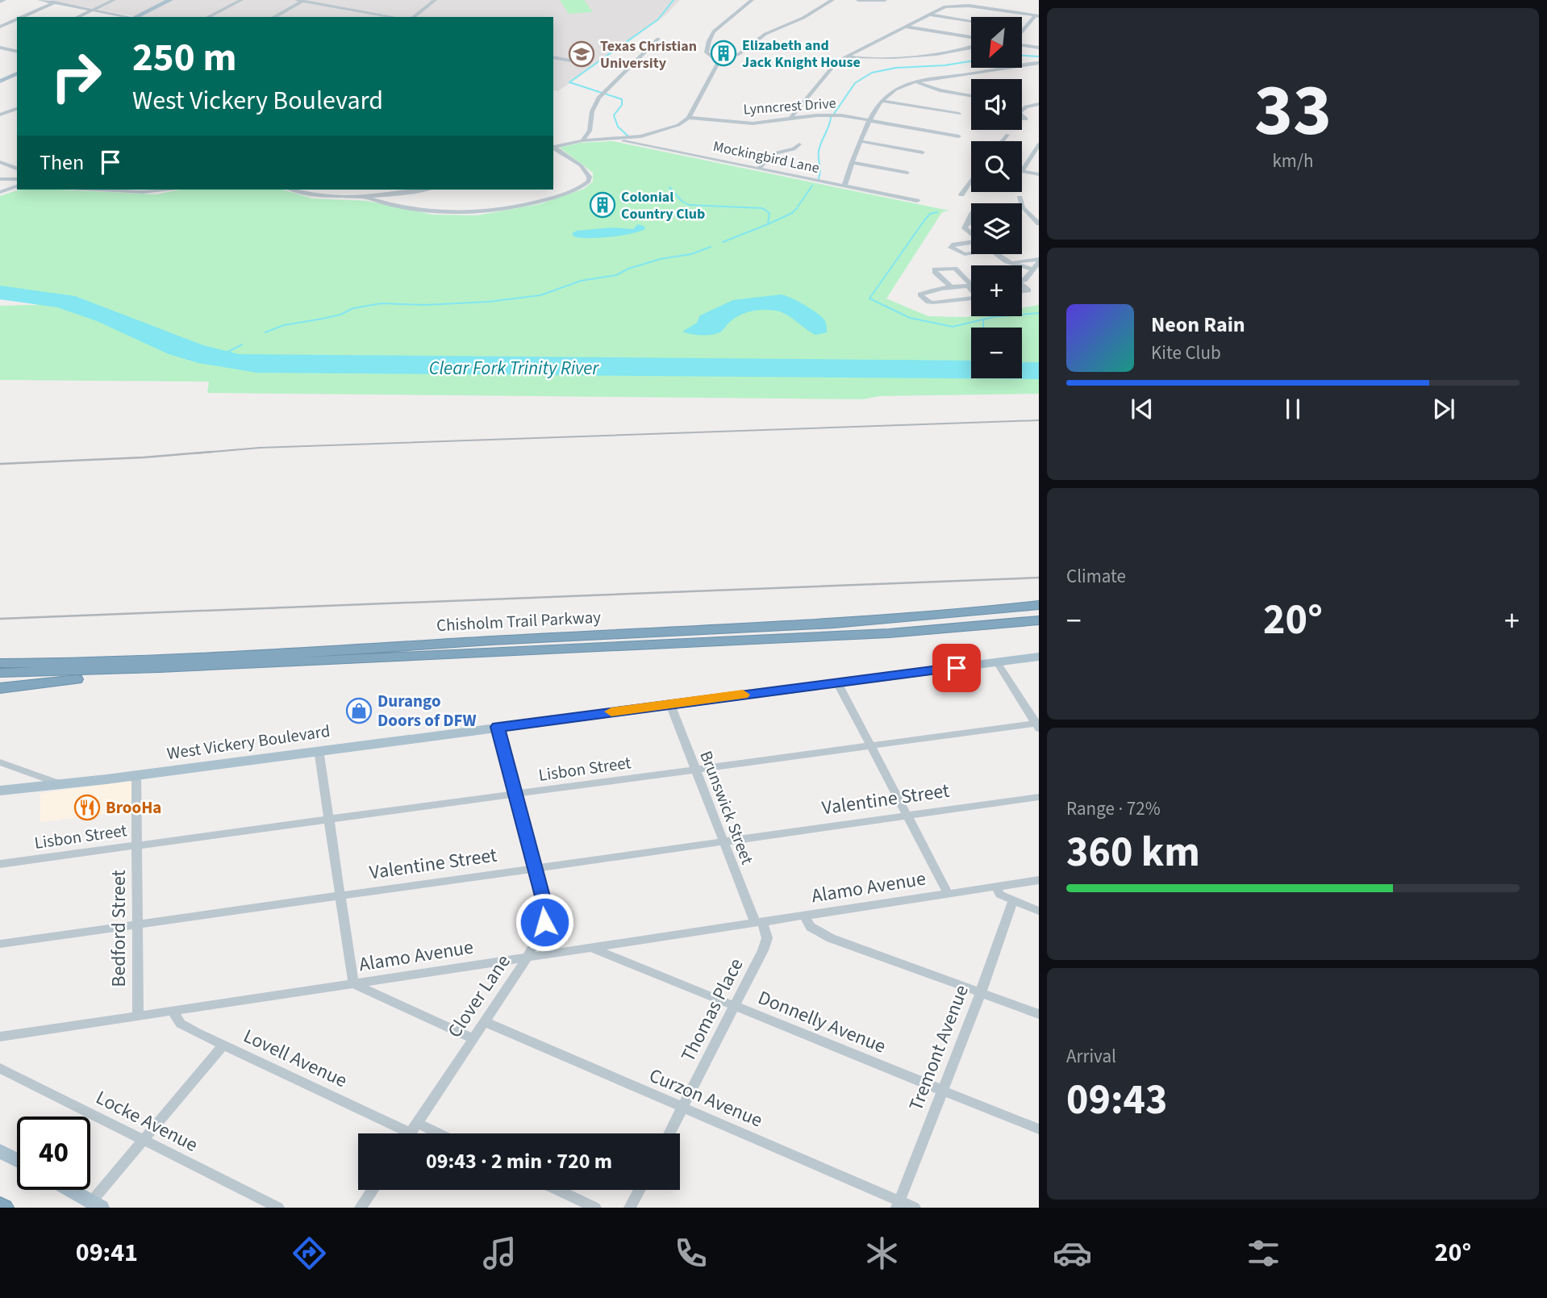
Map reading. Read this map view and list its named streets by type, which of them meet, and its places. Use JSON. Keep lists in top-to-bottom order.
{
  "streets": {
    "highway": ["Chisholm Trail Parkway"],
    "main road": ["West Vickery Boulevard"],
    "street": [
      "Lynncrest Drive",
      "Mockingbird Lane",
      "Lisbon Street",
      "Valentine Street",
      "Brunswick Street",
      "Alamo Avenue",
      "Bedford Street",
      "Clover Lane",
      "Thomas Place",
      "Donnelly Avenue",
      "Tremont Avenue",
      "Lovell Avenue",
      "Curzon Avenue",
      "Locke Avenue"
    ]
  },
  "crossings": [
    ["West Vickery Boulevard", "Brunswick Street"],
    ["West Vickery Boulevard", "Bedford Street"],
    ["West Vickery Boulevard", "Clover Lane"],
    ["Lisbon Street", "Brunswick Street"],
    ["Lisbon Street", "Bedford Street"],
    ["Lisbon Street", "Clover Lane"],
    ["Valentine Street", "Brunswick Street"],
    ["Valentine Street", "Bedford Street"],
    ["Valentine Street", "Clover Lane"],
    ["Brunswick Street", "Alamo Avenue"],
    ["Brunswick Street", "Thomas Place"],
    ["Alamo Avenue", "Bedford Street"],
    ["Alamo Avenue", "Clover Lane"],
    ["Alamo Avenue", "Thomas Place"],
    ["Alamo Avenue", "Donnelly Avenue"],
    ["Alamo Avenue", "Lovell Avenue"],
    ["Clover Lane", "Lovell Avenue"],
    ["Clover Lane", "Curzon Avenue"],
    ["Thomas Place", "Donnelly Avenue"],
    ["Thomas Place", "Curzon Avenue"],
    ["Donnelly Avenue", "Tremont Avenue"],
    ["Tremont Avenue", "Curzon Avenue"]
  ],
  "water": ["Clear Fork Trinity River"],
  "places": {
    "building": ["Elizabeth and Jack Knight House", "Colonial Country Club"],
    "school or university": ["Texas Christian University"],
    "shop": ["Durango Doors of DFW"],
    "restaurant": ["BrooHa"]
  },
  "north": "bottom left",
  "page": {
    "tile": [
      ["33", "km/h"],
      "Climate",
      ["Range · 72%", "360 km"],
      ["Arrival", "09:43"]
    ],
    "map_buttons": ["+", "−"],
    "turn": ["250 m", "West Vickery Boulevard"],
    "then": "Then",
    "song": ["Neon Rain", "Kite Club"],
    "heat": ["−", "20°", "+"],
    "limit": "40",
    "trip": "09:43 · 2 min · 720 m",
    "tabs": ["09:41", "20°"]
  }
}
